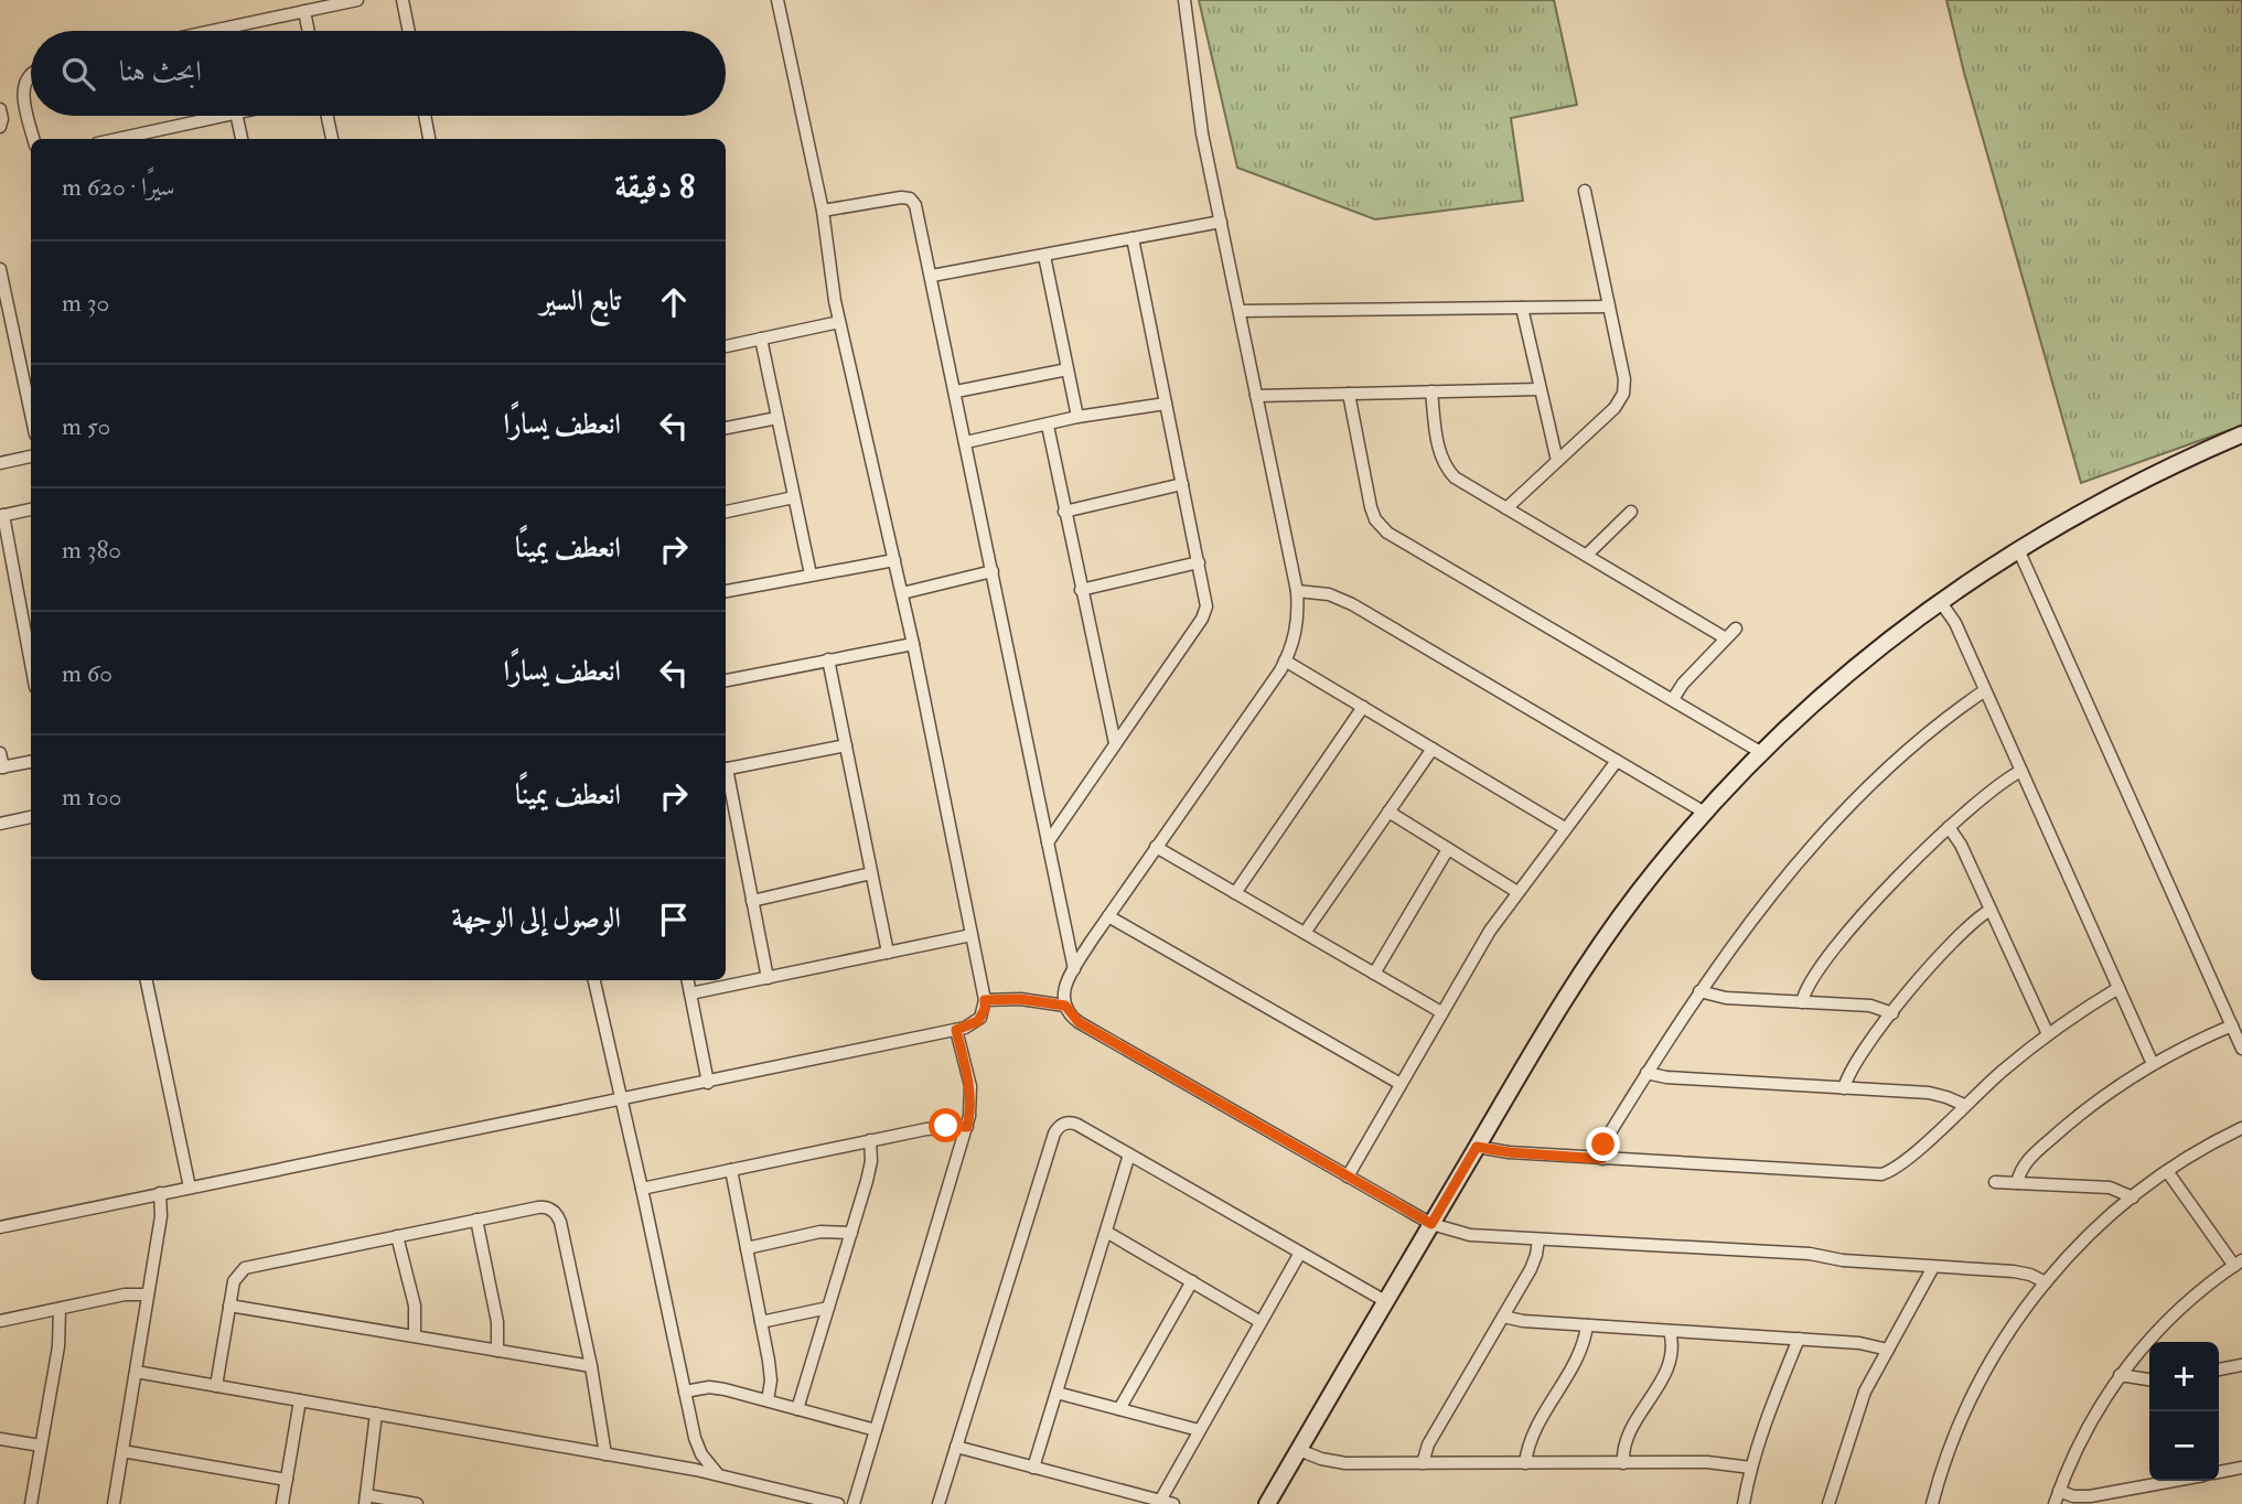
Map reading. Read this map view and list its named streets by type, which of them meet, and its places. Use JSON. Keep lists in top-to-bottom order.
{
  "page": {
    "search": "ابحث هنا",
    "heading": ["8 دقيقة", "سيرًا · 620 m"],
    "list": [
      ["تابع السير", "30 m"],
      ["انعطف يسارًا", "50 m"],
      ["انعطف يمينًا", "380 m"],
      ["انعطف يسارًا", "60 m"],
      ["انعطف يمينًا", "100 m"],
      "الوصول إلى الوجهة"
    ],
    "map_buttons": ["+", "−"]
  }
}
